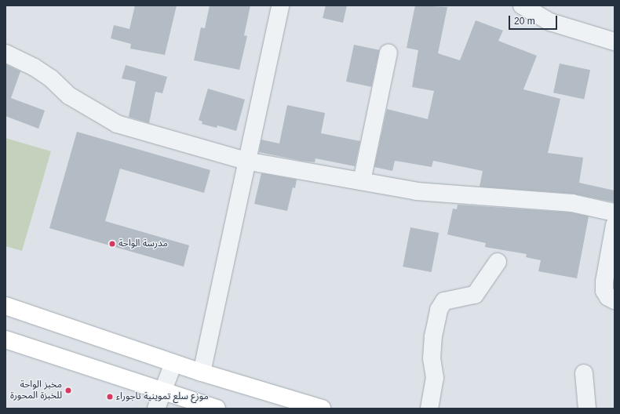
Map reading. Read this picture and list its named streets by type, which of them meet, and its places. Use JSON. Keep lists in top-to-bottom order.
{
  "places": ["مدرسة الواحة", "مخبز الواحة للخبزة المحورة", "موزع سلع تموينية تاجوراء"],
  "scale_bar": "20 m"
}
